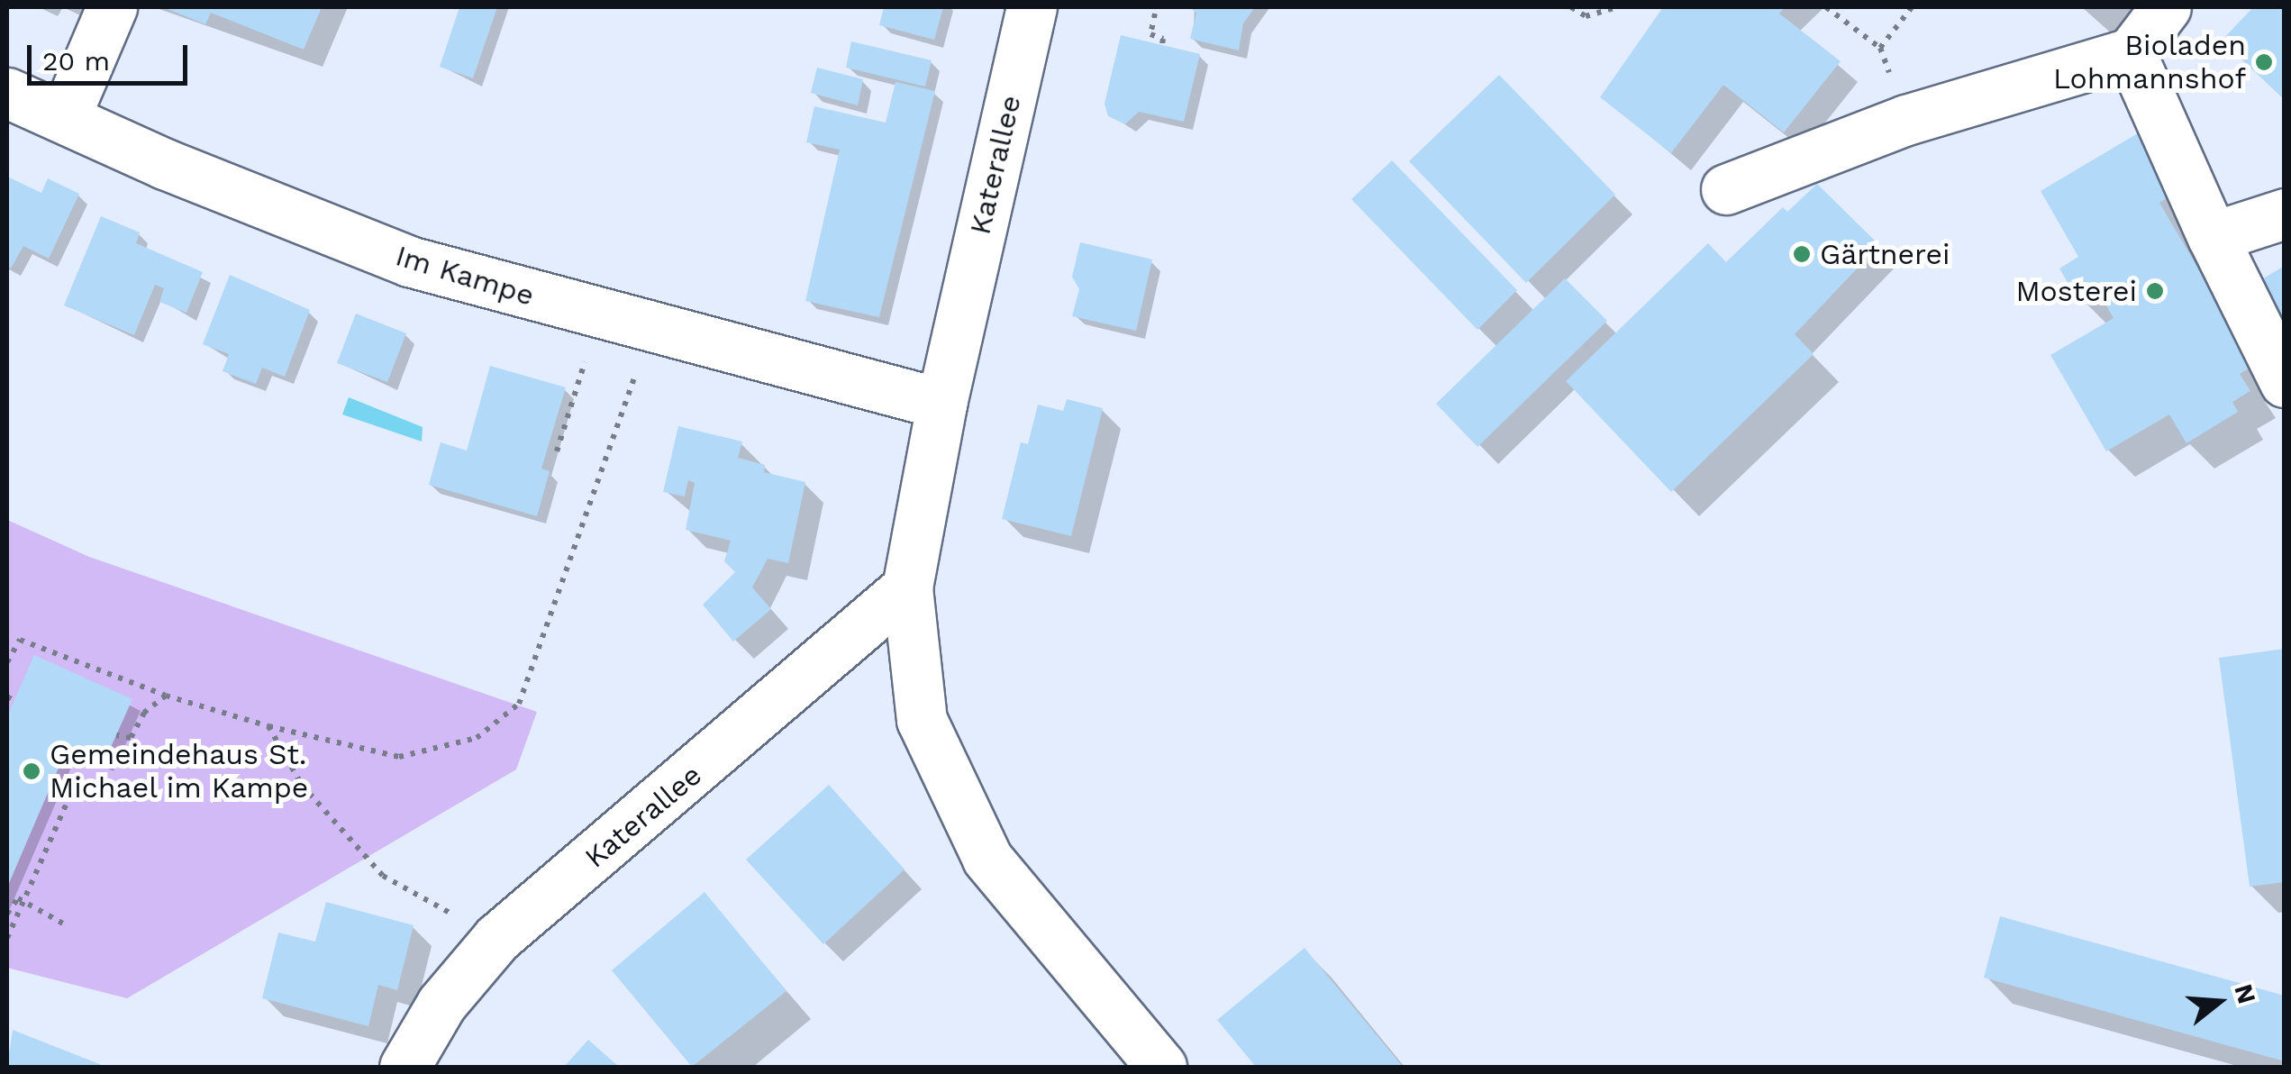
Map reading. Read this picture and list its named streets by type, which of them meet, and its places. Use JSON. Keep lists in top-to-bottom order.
{
  "streets": {
    "street": ["Katerallee", "Im Kampe"]
  },
  "crossings": [
    ["Katerallee", "Im Kampe"]
  ],
  "places": [
    "Bioladen Lohmannshof",
    "Gärtnerei",
    "Mosterei",
    "Gemeindehaus St. Michael im Kampe"
  ],
  "scale_bar": "20 m",
  "north": "right"
}
